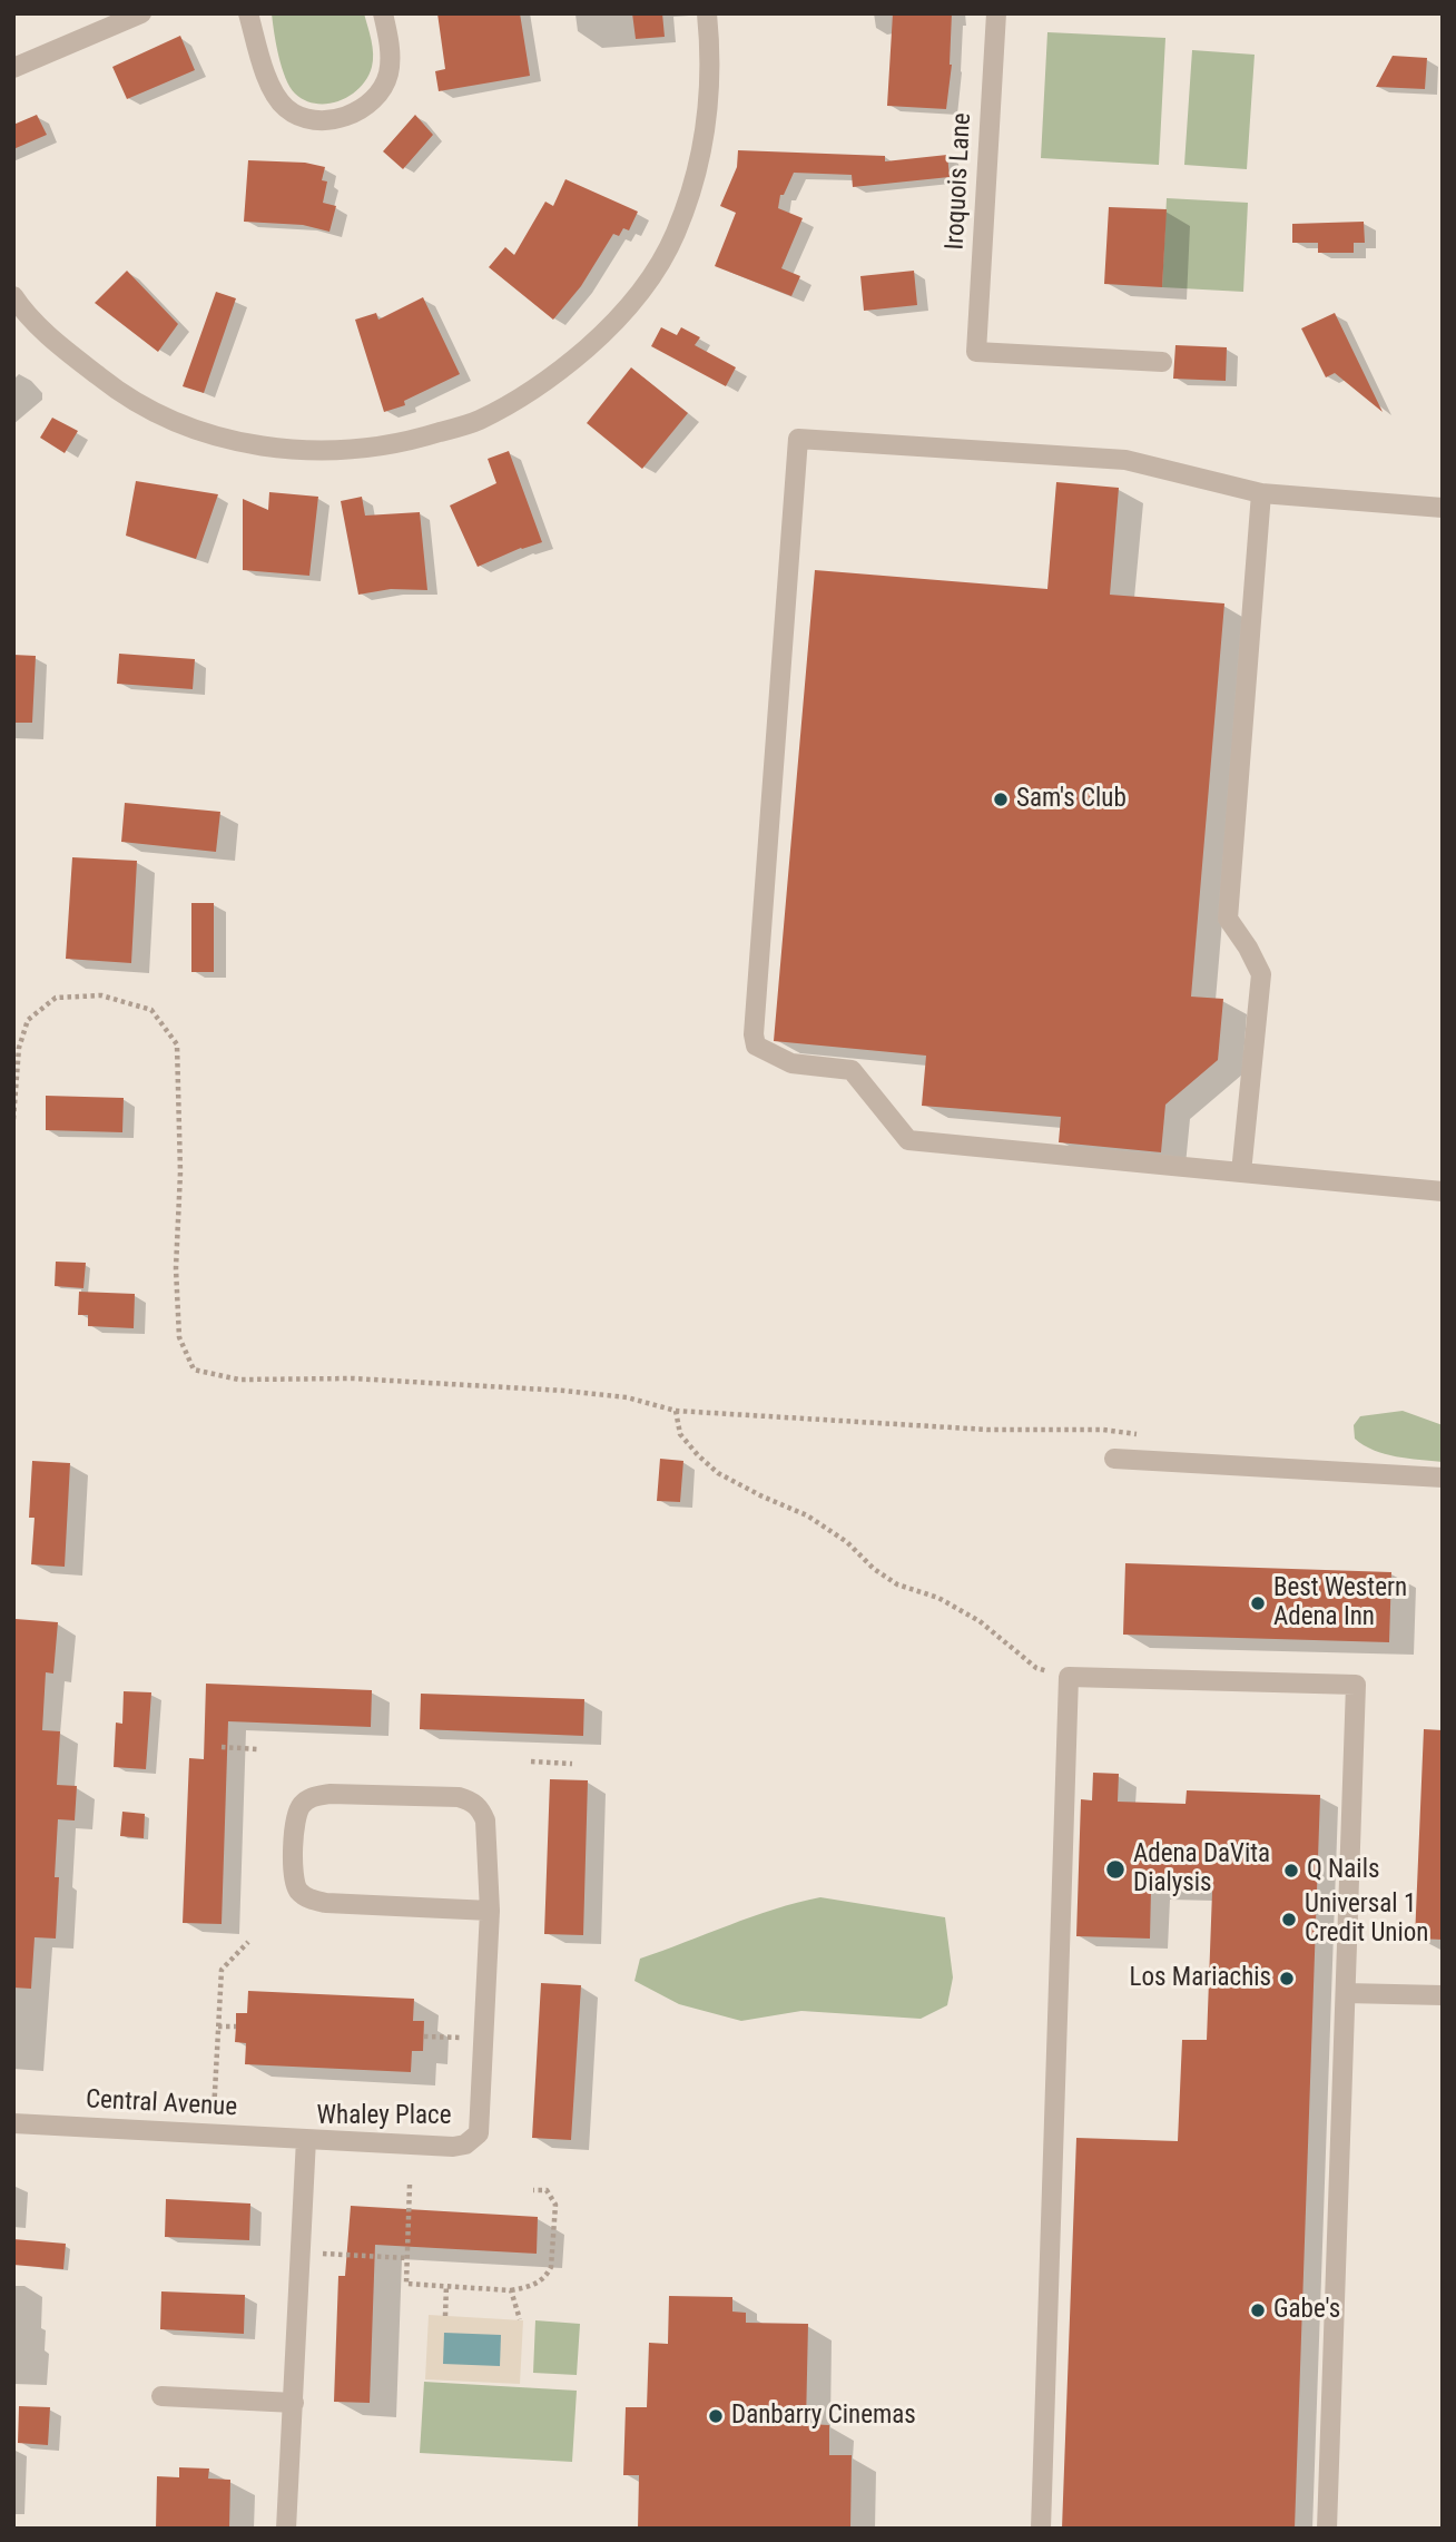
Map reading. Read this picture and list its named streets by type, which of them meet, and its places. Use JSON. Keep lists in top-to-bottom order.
{
  "streets": {
    "street": ["Iroquois Lane", "Central Avenue", "Whaley Place"]
  },
  "crossings": [
    ["Central Avenue", "Whaley Place"]
  ],
  "places": [
    "Sam's Club",
    "Best Western Adena Inn",
    "Adena DaVita Dialysis",
    "Q Nails",
    "Universal 1 Credit Union",
    "Los Mariachis",
    "Gabe's",
    "Danbarry Cinemas"
  ]
}
